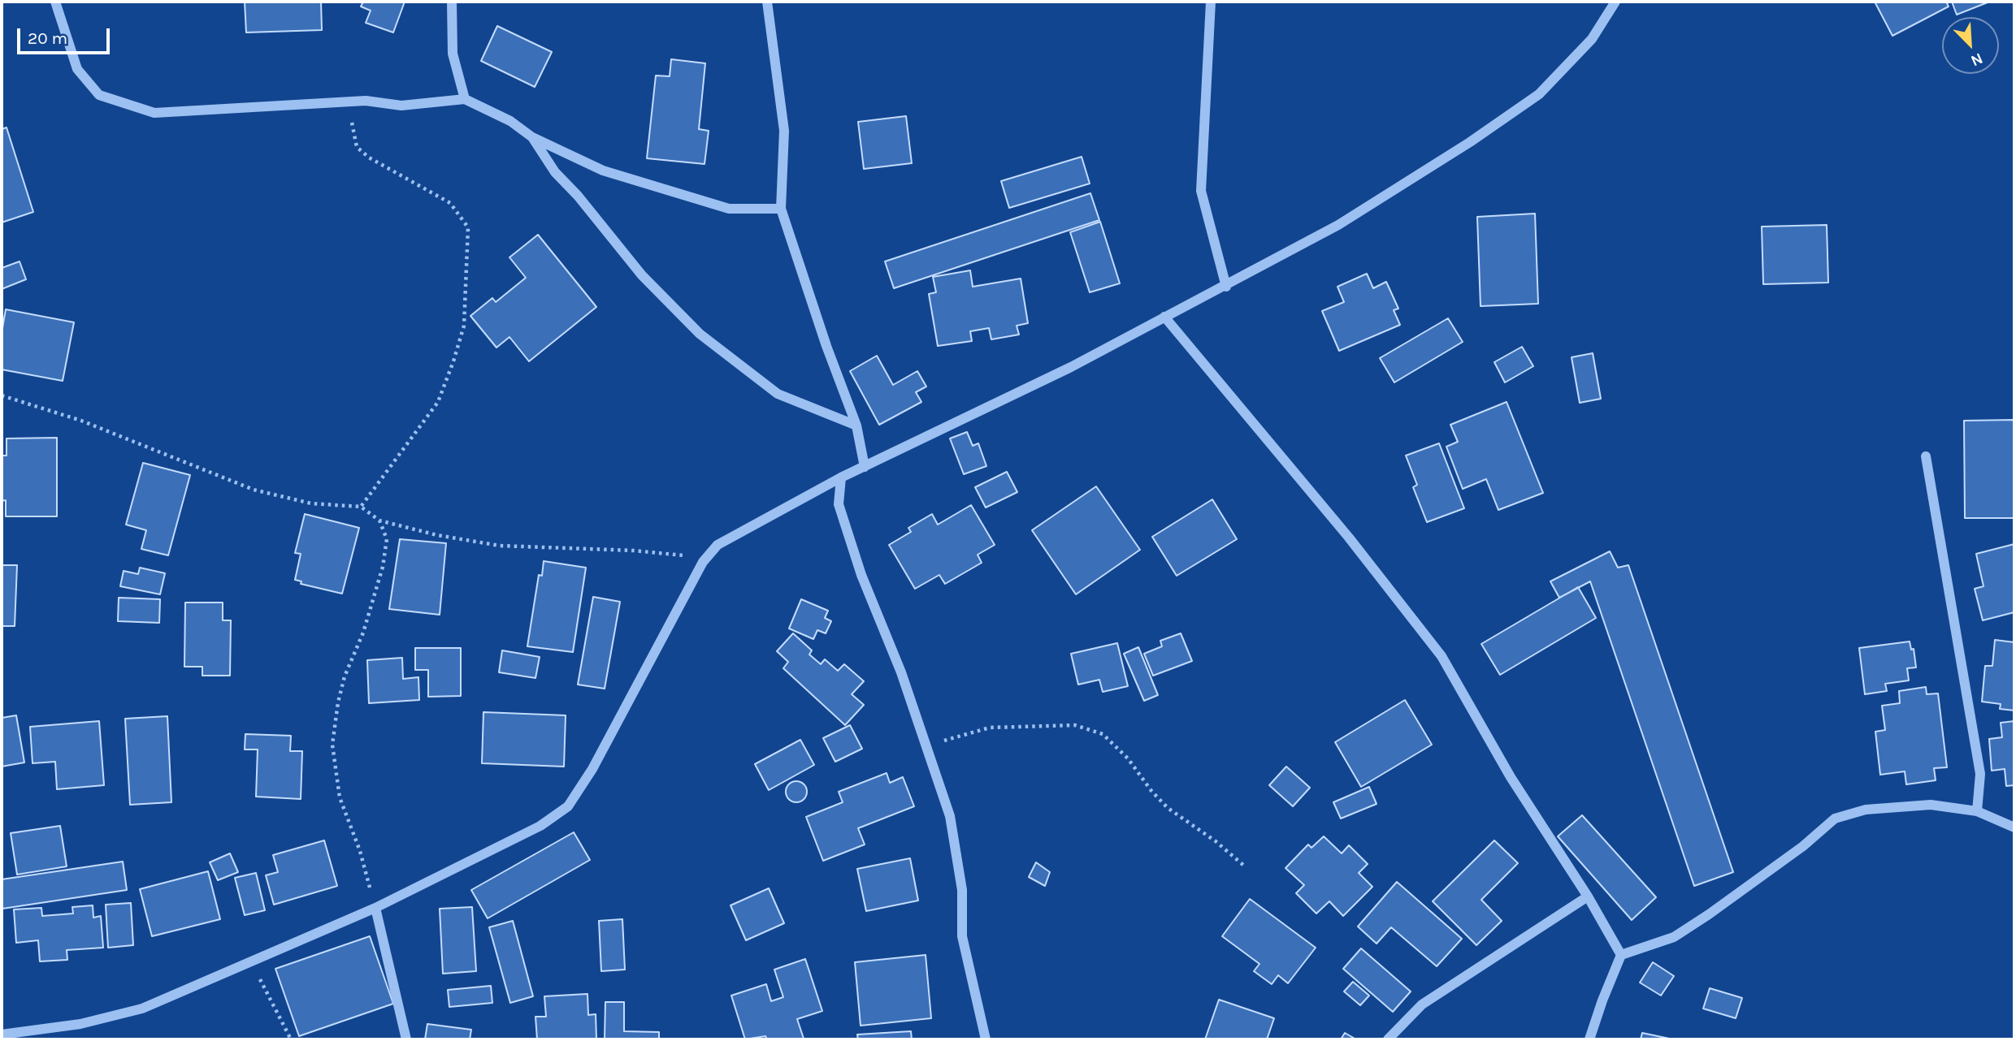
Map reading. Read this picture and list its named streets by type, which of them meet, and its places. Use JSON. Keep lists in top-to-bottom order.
{
  "scale_bar": "20 m",
  "north": "bottom right"
}
